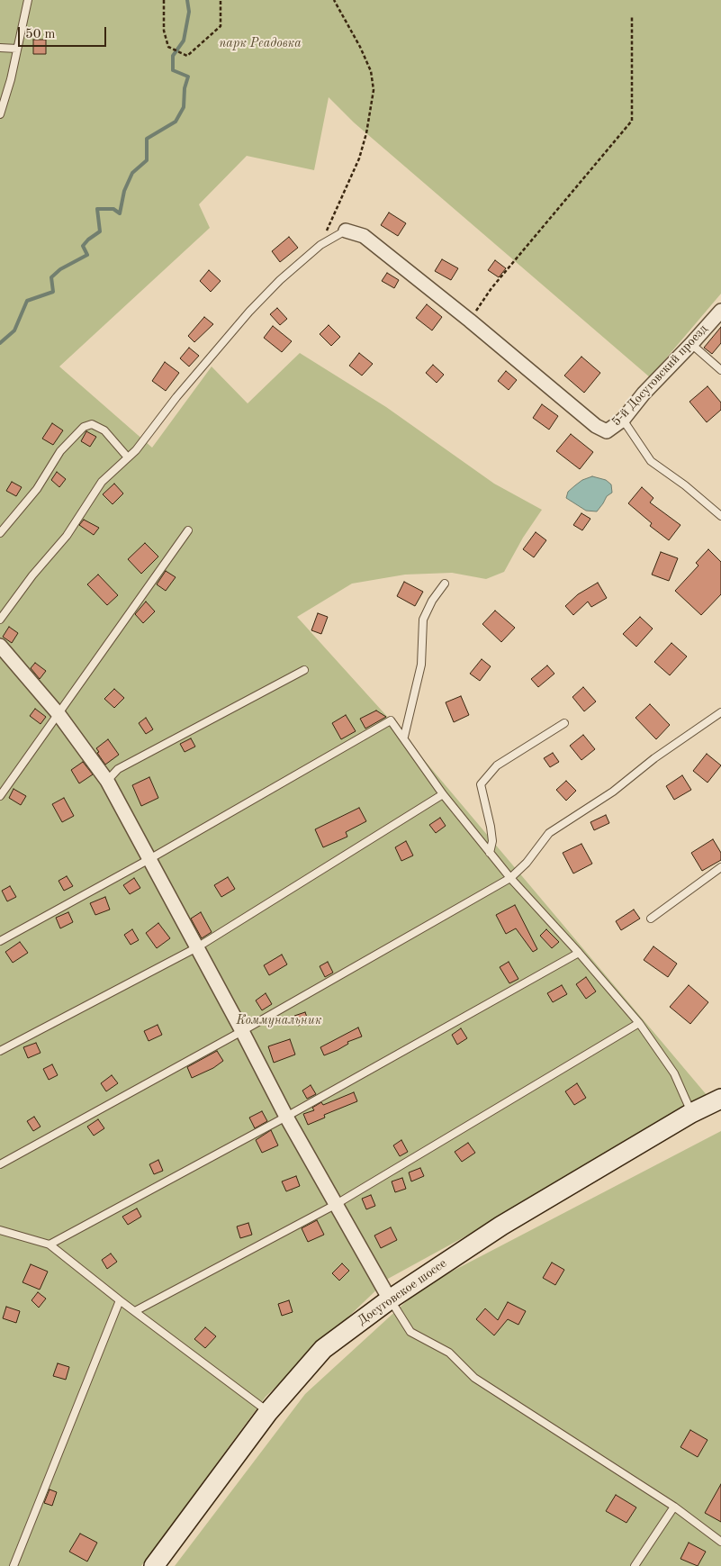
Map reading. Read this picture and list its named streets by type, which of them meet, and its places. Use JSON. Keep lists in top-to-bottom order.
{
  "streets": {
    "main road": ["Досуговское шоссе"],
    "street": ["5-й Досуговский проезд"]
  },
  "parks": ["парк Реадовка", "Коммунальник"],
  "scale_bar": "50 m"
}
